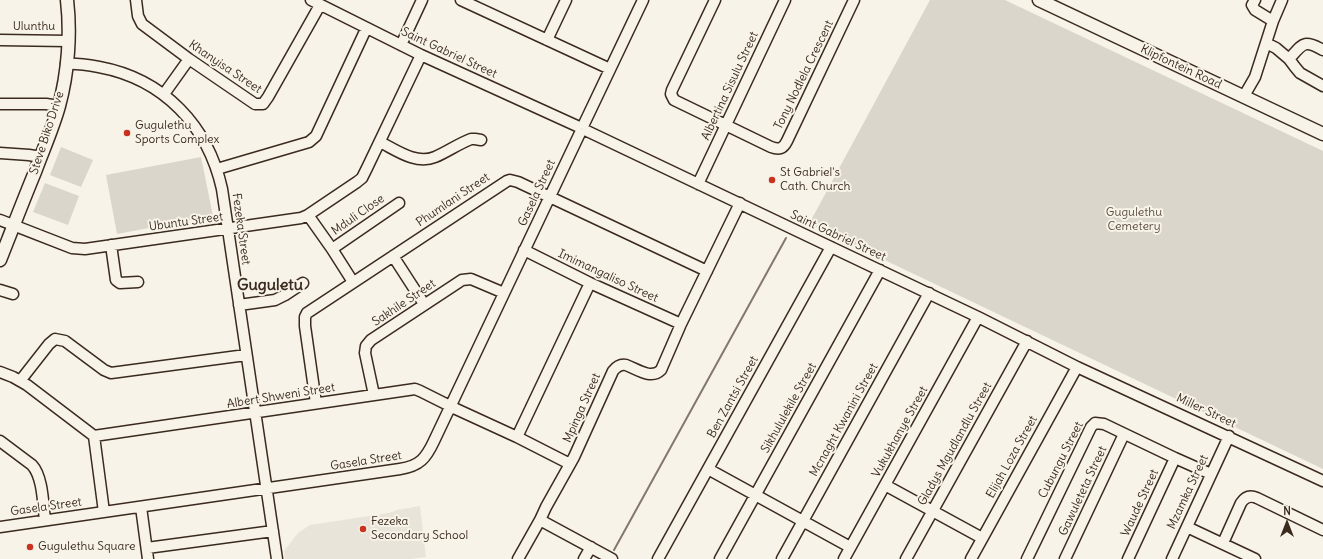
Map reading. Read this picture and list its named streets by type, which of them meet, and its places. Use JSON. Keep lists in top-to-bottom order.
{
  "streets": {
    "main road": ["Klipfontein Road", "Steve Biko Drive"],
    "street": [
      "Ulunthu",
      "Saint Gabriel Street",
      "Khanyisa Street",
      "Tony Nodlela Crescent",
      "Albertina Sisulu Street",
      "Gasela Street",
      "Phumlani Street",
      "Mduli Close",
      "Ubuntu Street",
      "Fezeka Street",
      "Imimangaliso Street",
      "Sakhile Street",
      "Albert Shweni Street",
      "Ben Zantsi Street",
      "Mpinga Street",
      "Sikhululekile Street",
      "Miller Street",
      "Mcnaght Kwanini Street",
      "Vukukhanye Street",
      "Gladys Mgudlandlu Street",
      "Elijah Loza Street",
      "Cubungu Street",
      "Gawuleteta Street",
      "Mzamka Street",
      "Waude Street"
    ]
  },
  "crossings": [
    ["Ulunthu", "Steve Biko Drive"],
    ["Saint Gabriel Street", "Khanyisa Street"],
    ["Saint Gabriel Street", "Albertina Sisulu Street"],
    ["Saint Gabriel Street", "Gasela Street"],
    ["Saint Gabriel Street", "Ubuntu Street"],
    ["Saint Gabriel Street", "Ben Zantsi Street"],
    ["Saint Gabriel Street", "Mpinga Street"],
    ["Saint Gabriel Street", "Sikhululekile Street"],
    ["Saint Gabriel Street", "Miller Street"],
    ["Saint Gabriel Street", "Mcnaght Kwanini Street"],
    ["Saint Gabriel Street", "Vukukhanye Street"],
    ["Saint Gabriel Street", "Gladys Mgudlandlu Street"],
    ["Saint Gabriel Street", "Elijah Loza Street"],
    ["Tony Nodlela Crescent", "Albertina Sisulu Street"],
    ["Steve Biko Drive", "Ubuntu Street"],
    ["Steve Biko Drive", "Fezeka Street"],
    ["Gasela Street", "Phumlani Street"],
    ["Gasela Street", "Fezeka Street"],
    ["Gasela Street", "Imimangaliso Street"],
    ["Gasela Street", "Sakhile Street"],
    ["Gasela Street", "Albert Shweni Street"],
    ["Phumlani Street", "Albert Shweni Street"],
    ["Phumlani Street", "Mpinga Street"],
    ["Ubuntu Street", "Fezeka Street"],
    ["Fezeka Street", "Albert Shweni Street"],
    ["Imimangaliso Street", "Mpinga Street"],
    ["Sakhile Street", "Albert Shweni Street"],
    ["Albert Shweni Street", "Mpinga Street"],
    ["Miller Street", "Elijah Loza Street"],
    ["Miller Street", "Mzamka Street"],
    ["Cubungu Street", "Gawuleteta Street"],
    ["Cubungu Street", "Mzamka Street"],
    ["Cubungu Street", "Waude Street"]
  ],
  "districts": ["Guguletu"],
  "parks": ["Gugulethu Cemetery"],
  "places": [
    "Gugulethu Sports Complex",
    "St Gabriel's Cath. Church",
    "Fezeka Secondary School",
    "Gugulethu Square"
  ],
  "north": "top"
}
